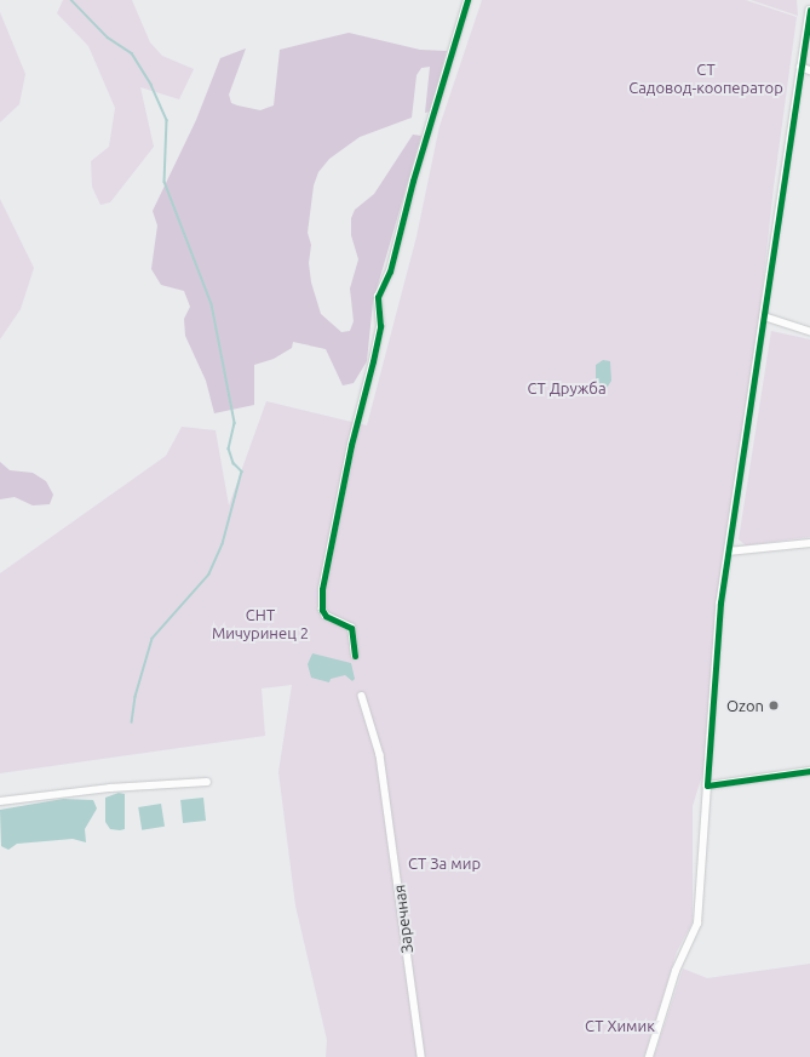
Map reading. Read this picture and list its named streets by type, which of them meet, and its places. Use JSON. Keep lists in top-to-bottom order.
{
  "streets": {
    "street": ["Заречная"]
  },
  "parks": [
    "СТ Садовод-кооператор",
    "СТ Дружба",
    "СНТ Мичуринец 2",
    "СТ За мир",
    "СТ Химик"
  ],
  "places": ["Ozon"]
}
